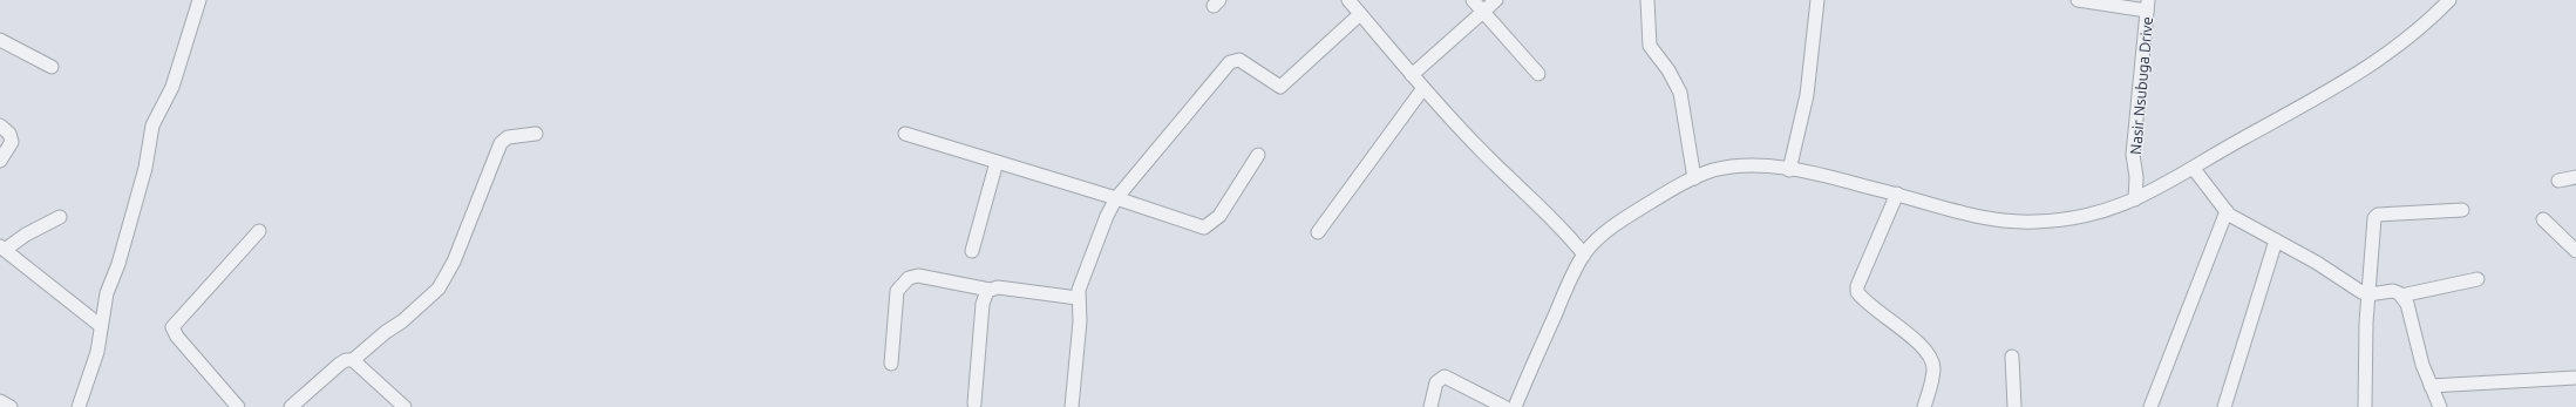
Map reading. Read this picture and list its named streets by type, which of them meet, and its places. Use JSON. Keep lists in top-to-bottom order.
{
  "streets": {
    "street": ["Nasir Nsubuga Drive"]
  }
}
